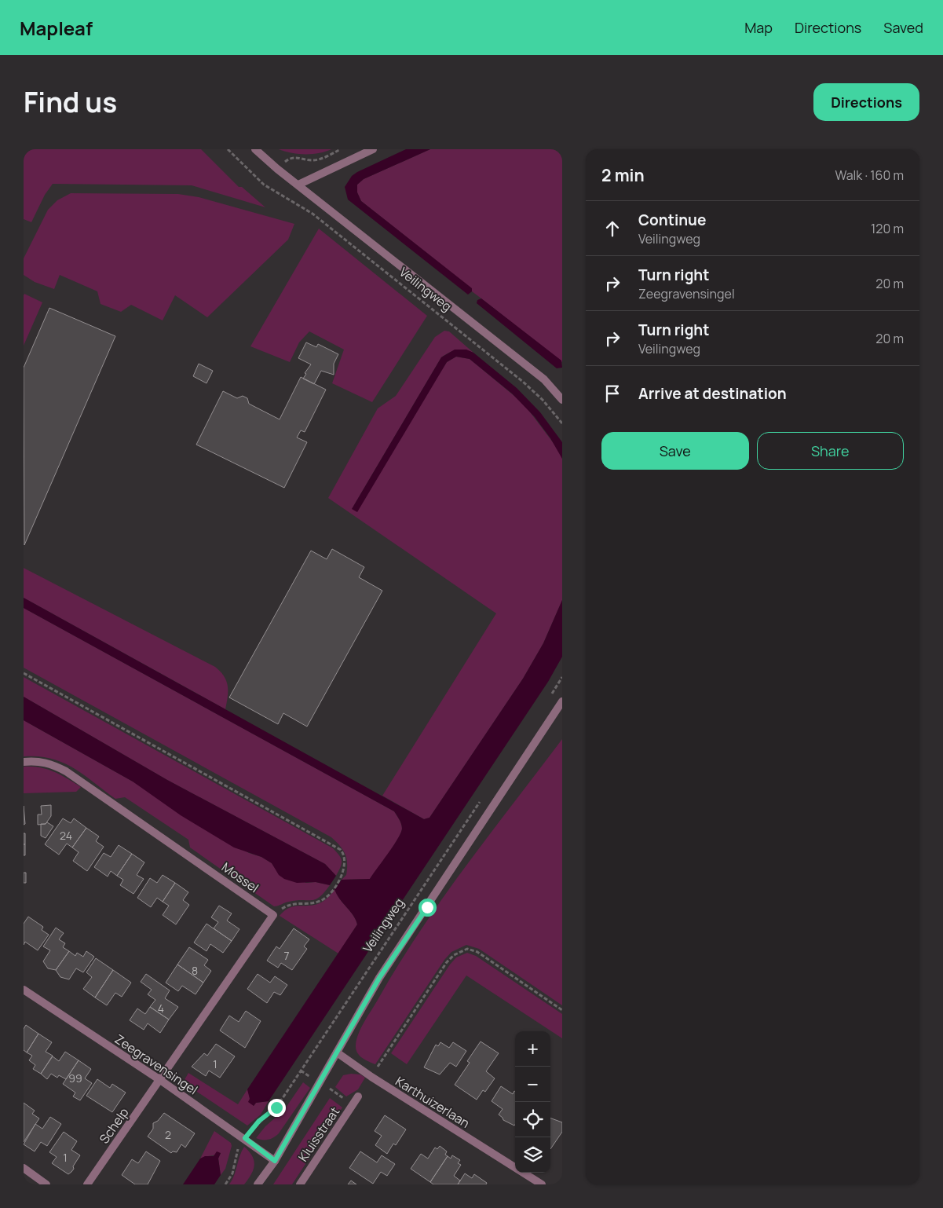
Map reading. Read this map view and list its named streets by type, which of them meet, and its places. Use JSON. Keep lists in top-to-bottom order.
{
  "streets": {
    "street": [
      "Veilingweg",
      "Mossel",
      "Zeegravensingel",
      "Karthuizerlaan",
      "Schelp",
      "Kluisstraat"
    ]
  },
  "crossings": [
    ["Veilingweg", "Zeegravensingel"],
    ["Veilingweg", "Karthuizerlaan"],
    ["Zeegravensingel", "Schelp"]
  ],
  "house_numbers": [
    "24",
    "7",
    "8",
    "4",
    "1",
    "99",
    "2",
    "1"
  ],
  "page": {
    "header": "Mapleaf",
    "nav": ["Map", "Directions", "Saved"],
    "title": "Find us",
    "buttons": [
      "Directions",
      ["Save", "Share"]
    ],
    "heading": ["2 min", "Walk · 160 m"],
    "list": [
      ["Continue", "Veilingweg", "120 m"],
      ["Turn right", "Zeegravensingel", "20 m"],
      ["Turn right", "Veilingweg", "20 m"],
      "Arrive at destination"
    ],
    "map_buttons": ["+", "−"]
  }
}
